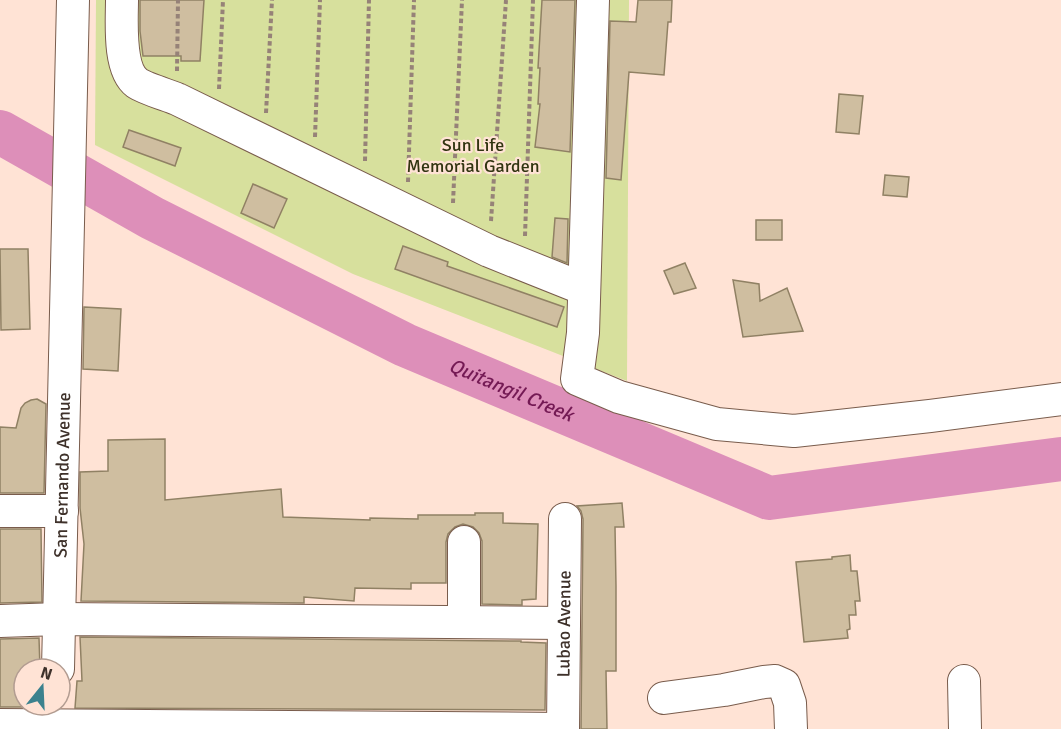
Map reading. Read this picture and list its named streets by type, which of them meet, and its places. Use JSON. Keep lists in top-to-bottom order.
{
  "streets": {
    "street": ["San Fernando Avenue", "Lubao Avenue"]
  },
  "water": ["Quitangil Creek"],
  "parks": ["Sun Life Memorial Garden"],
  "north": "top"
}
